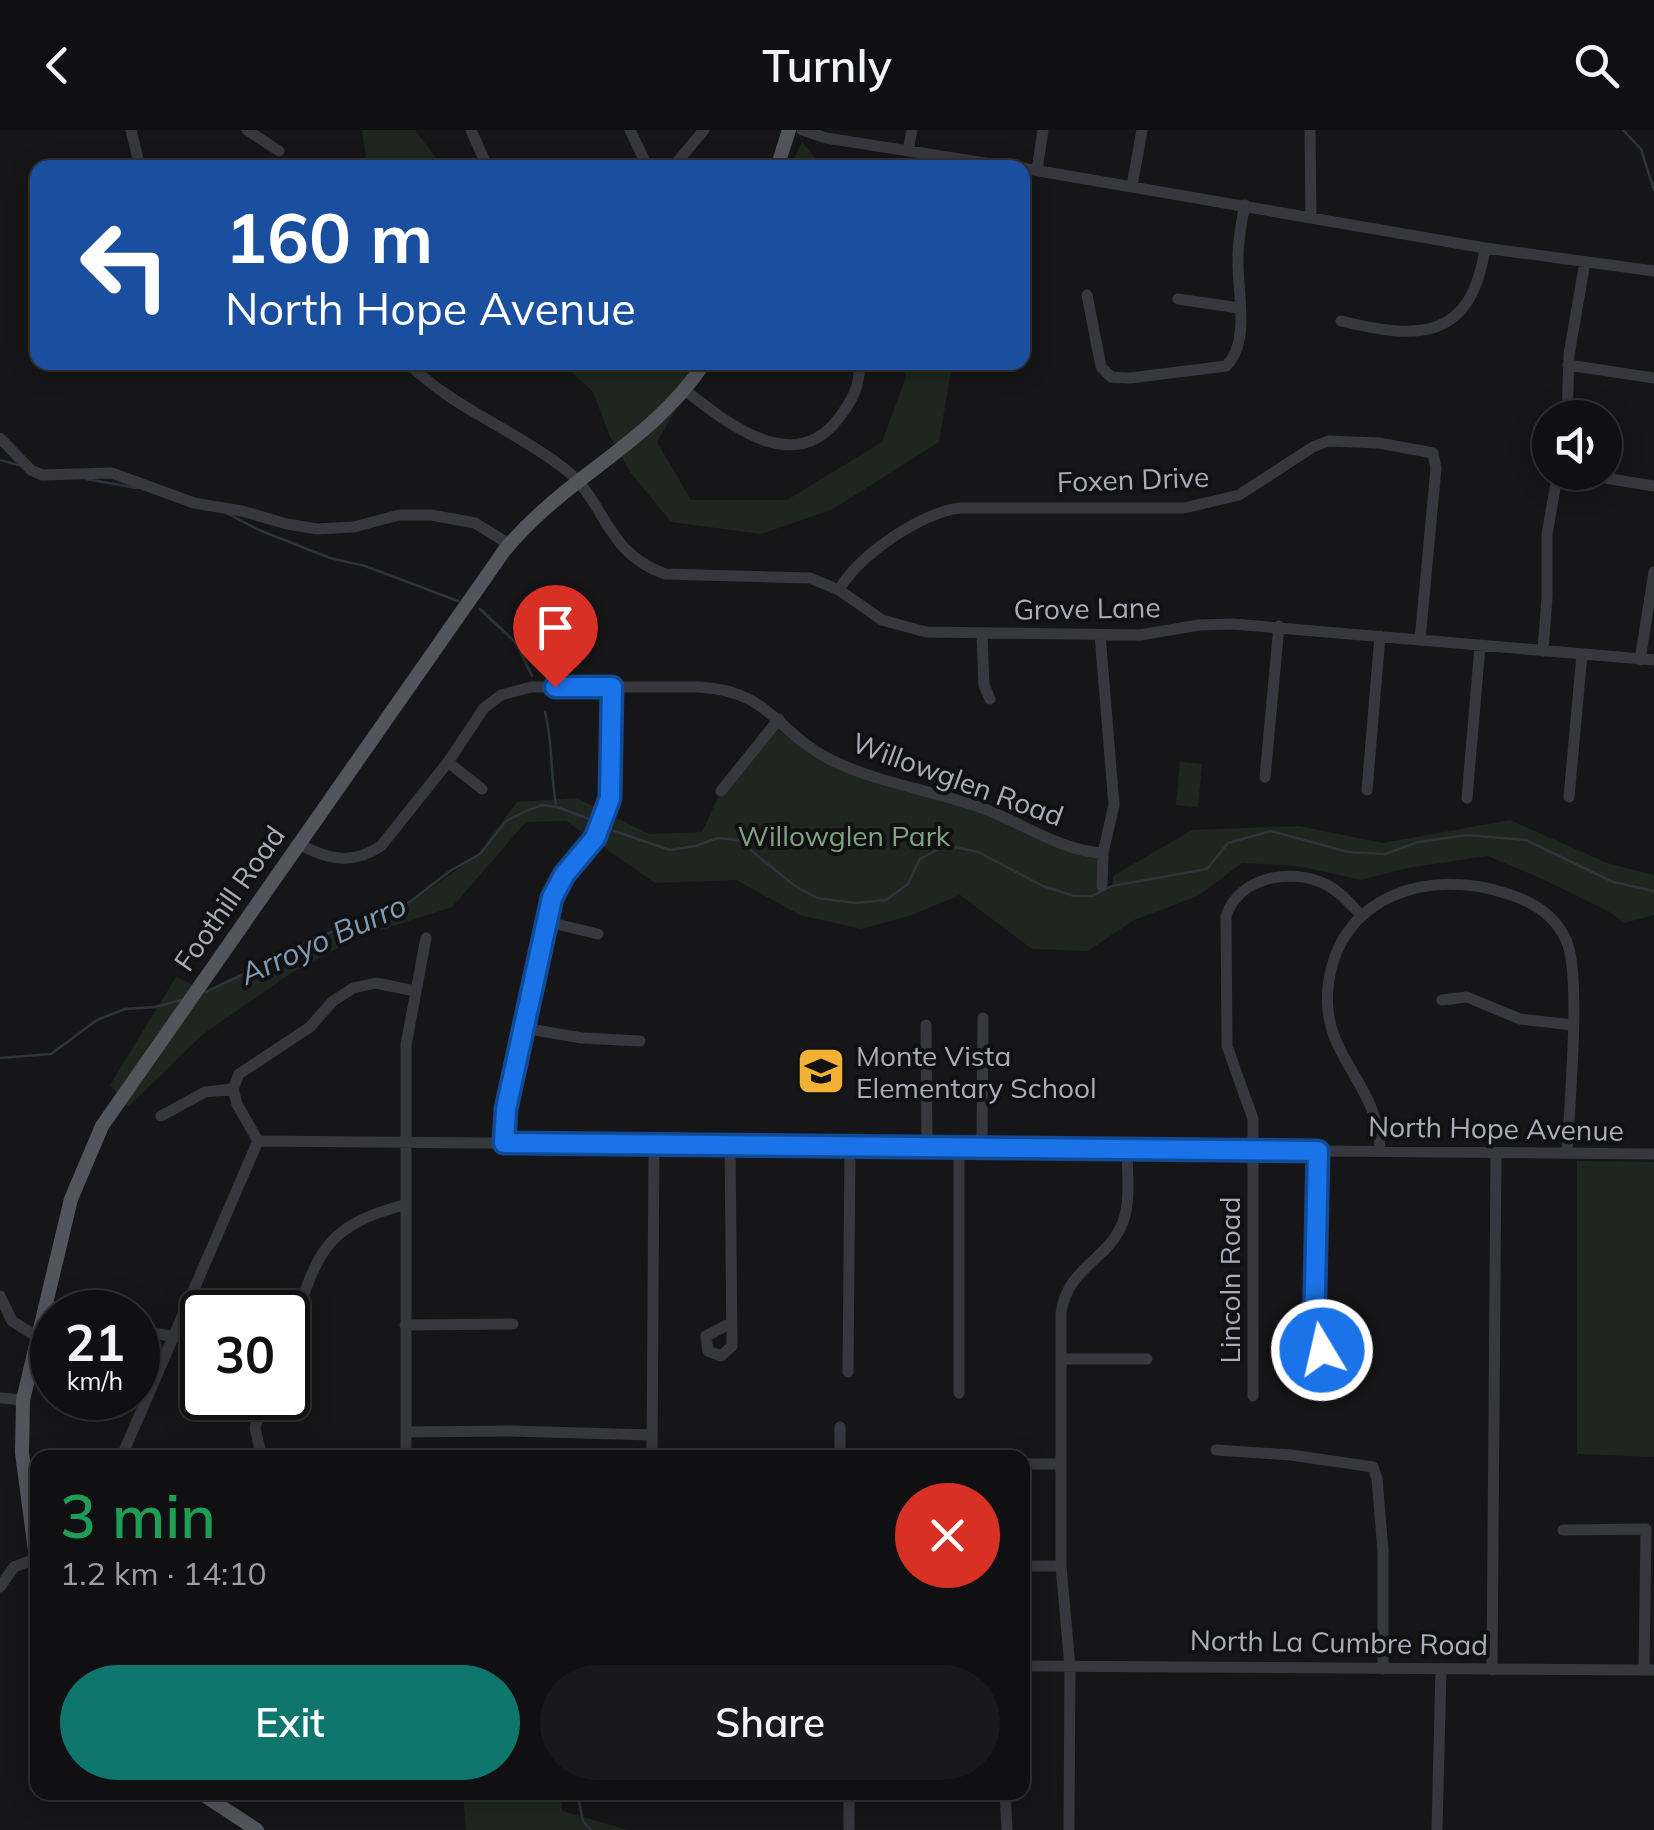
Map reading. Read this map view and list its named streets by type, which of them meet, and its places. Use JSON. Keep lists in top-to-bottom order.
{
  "streets": {
    "main road": ["Foothill Road"],
    "street": [
      "Foxen Drive",
      "Grove Lane",
      "Willowglen Road",
      "North Hope Avenue",
      "Lincoln Road",
      "North La Cumbre Road"
    ]
  },
  "crossings": [
    ["Foxen Drive", "Grove Lane"],
    ["Grove Lane", "Foothill Road"],
    ["Willowglen Road", "Foothill Road"],
    ["North Hope Avenue", "Lincoln Road"]
  ],
  "water": ["Arroyo Burro"],
  "parks": ["Willowglen Park"],
  "places": {
    "school or university": ["Monte Vista Elementary School"]
  },
  "page": {
    "header": "Turnly",
    "turn": ["160 m", "North Hope Avenue"],
    "speed": "21 km/h",
    "limit": "30",
    "heading": ["3 min", "1.2 km · 14:10"],
    "buttons": ["Exit", "Share"]
  }
}
